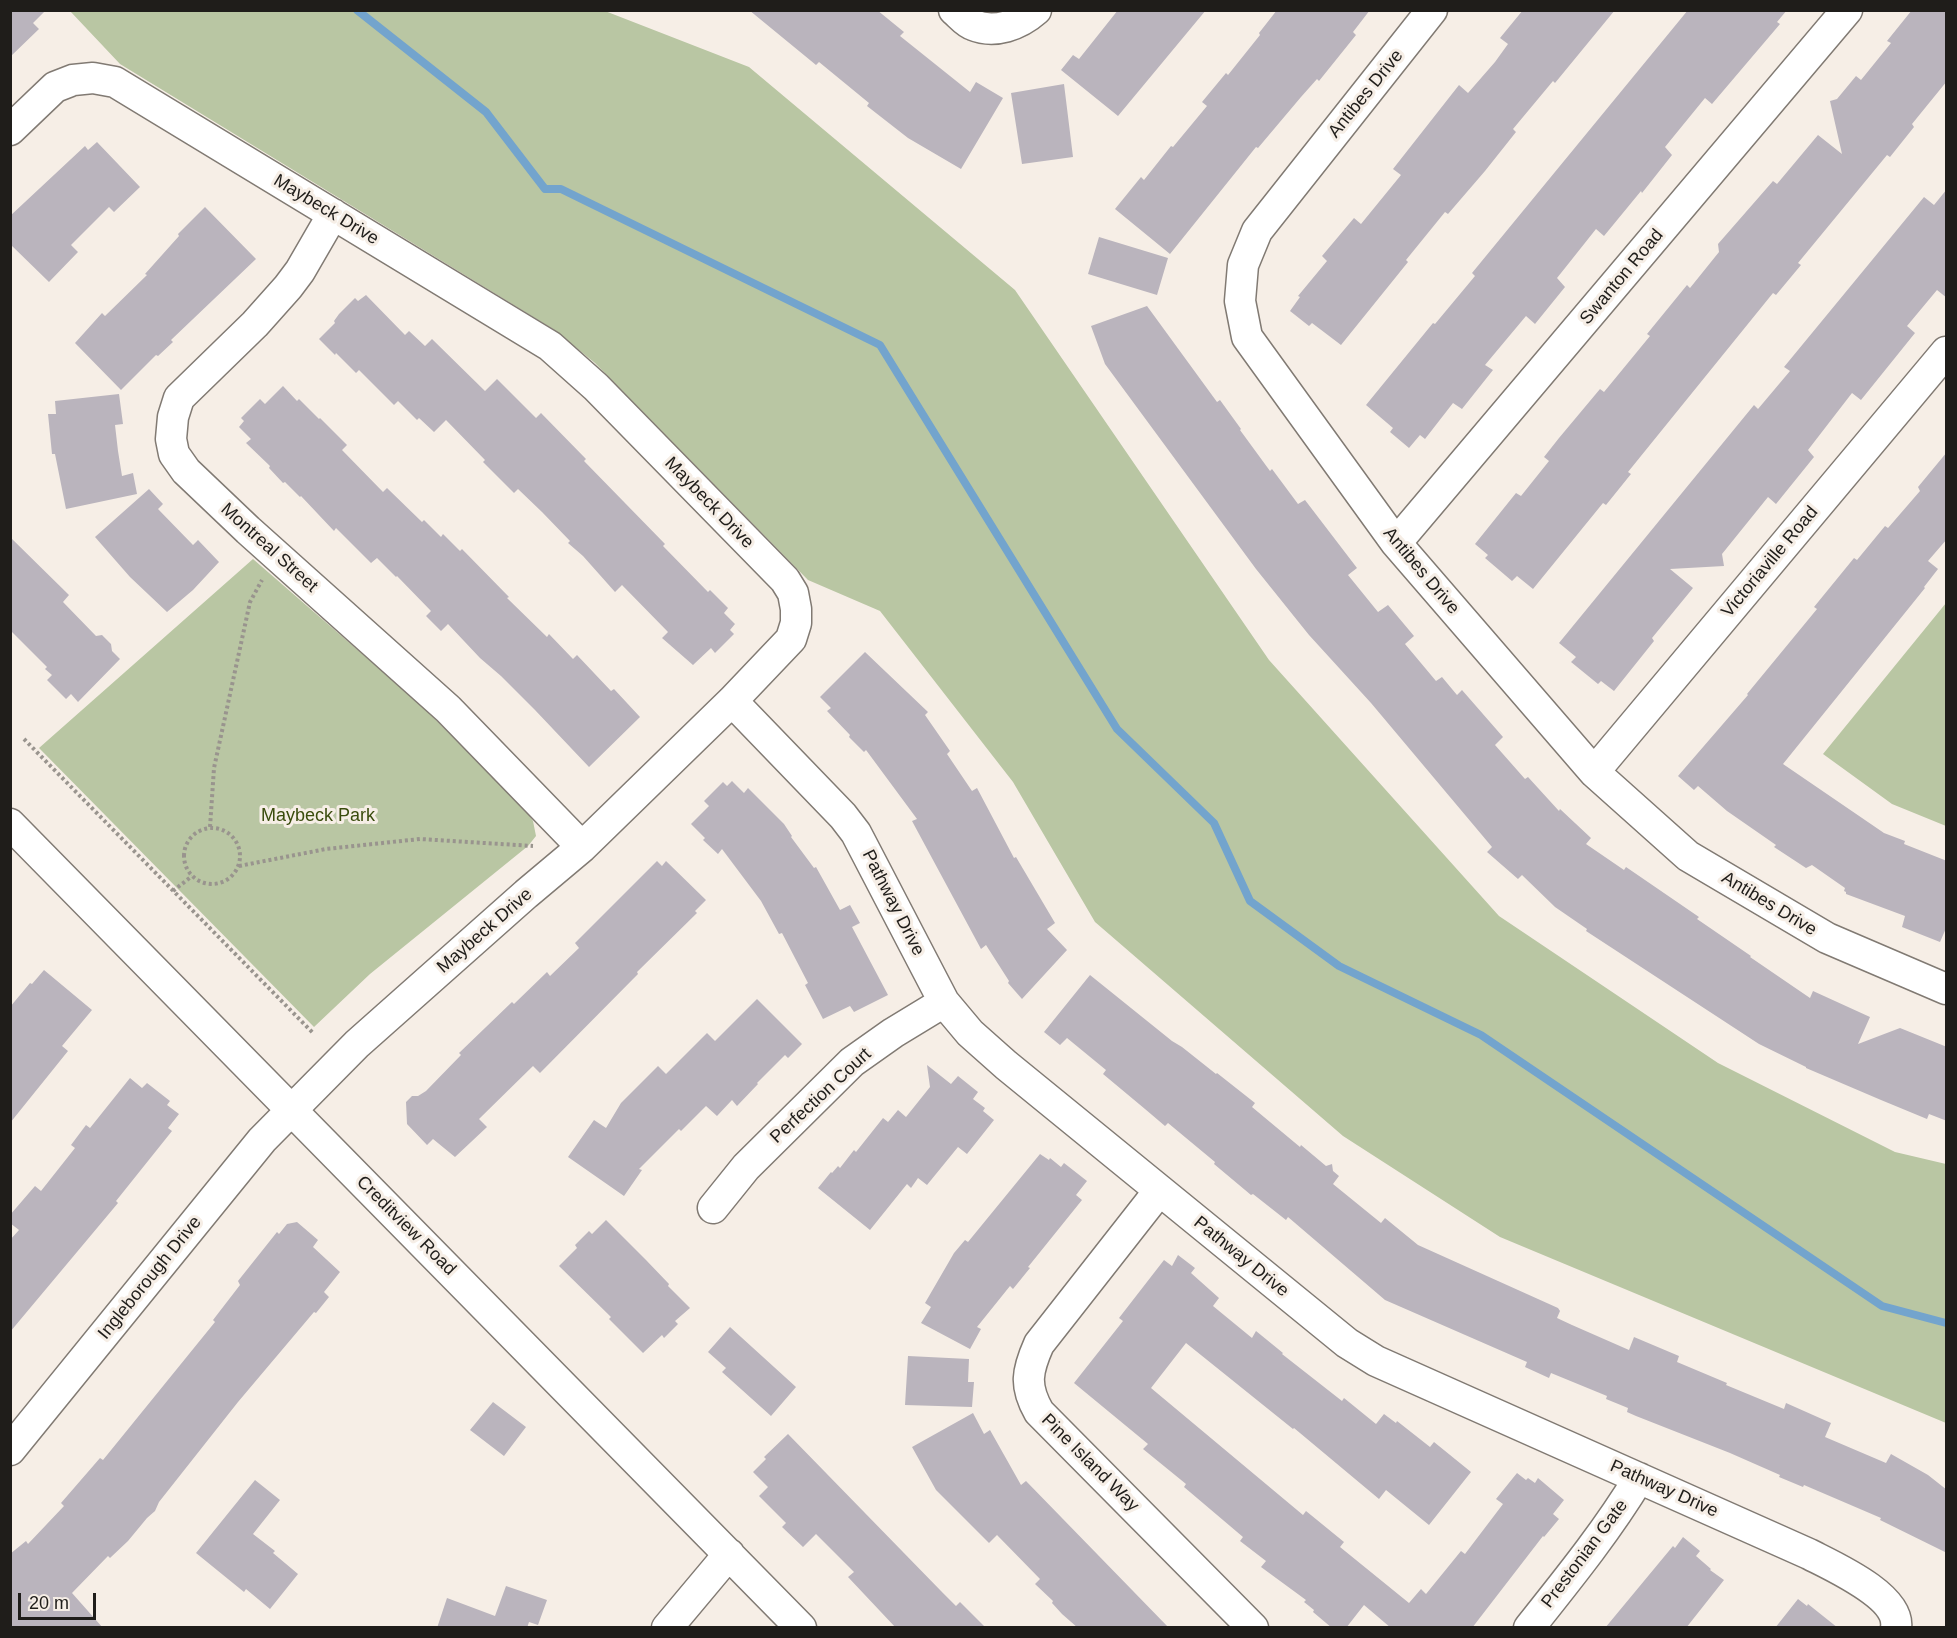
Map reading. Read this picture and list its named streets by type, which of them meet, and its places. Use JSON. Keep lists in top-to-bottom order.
{
  "streets": {
    "street": [
      "Antibes Drive",
      "Maybeck Drive",
      "Swanton Road",
      "Montreal Street",
      "Victoriaville Road",
      "Pathway Drive",
      "Perfection Court",
      "Creditview Road",
      "Ingleborough Drive",
      "Pine Island Way",
      "Prestonian Gate"
    ]
  },
  "crossings": [
    ["Antibes Drive", "Swanton Road"],
    ["Antibes Drive", "Victoriaville Road"],
    ["Maybeck Drive", "Montreal Street"],
    ["Maybeck Drive", "Pathway Drive"],
    ["Maybeck Drive", "Creditview Road"],
    ["Maybeck Drive", "Ingleborough Drive"],
    ["Pathway Drive", "Perfection Court"],
    ["Pathway Drive", "Pine Island Way"],
    ["Pathway Drive", "Prestonian Gate"],
    ["Creditview Road", "Ingleborough Drive"]
  ],
  "parks": ["Maybeck Park"],
  "scale_bar": "20 m"
}
